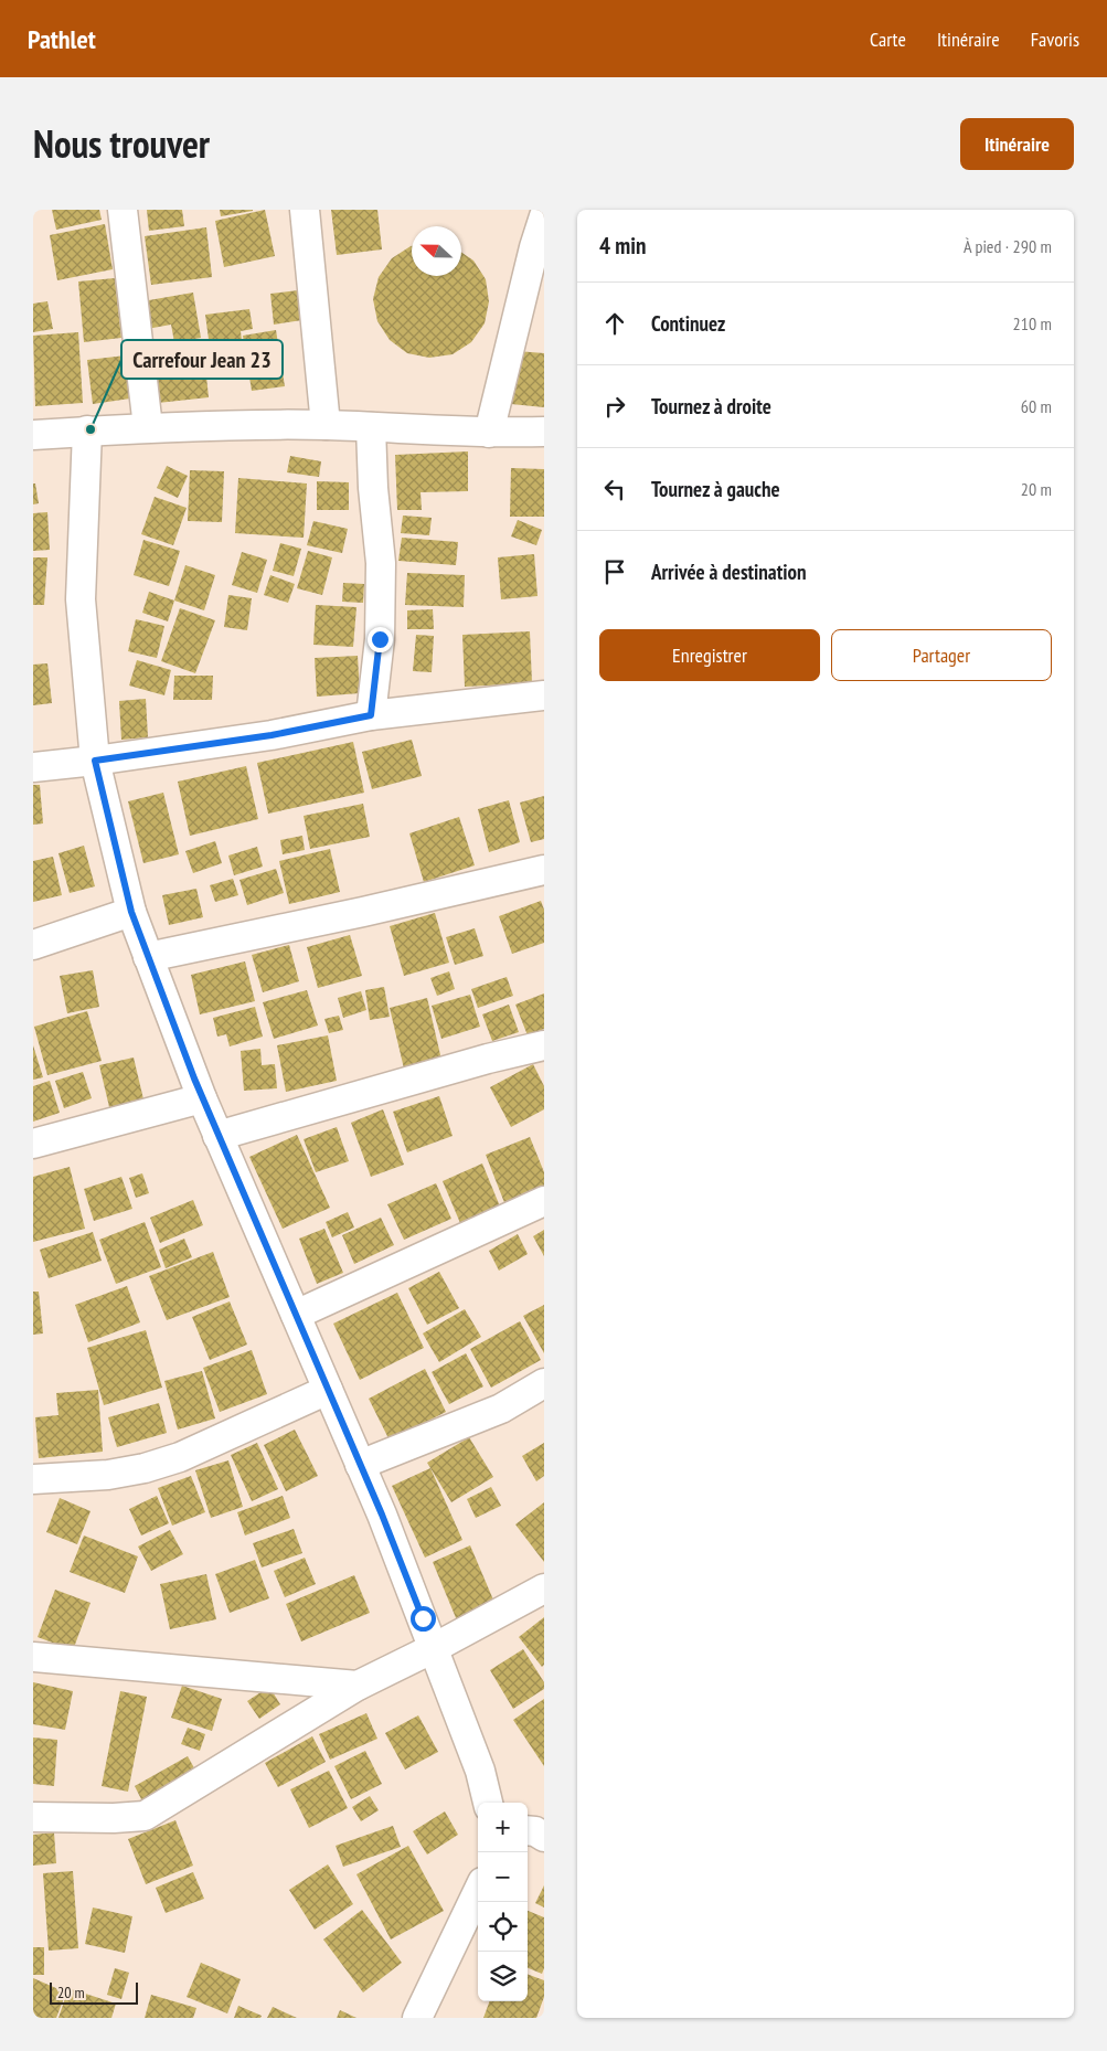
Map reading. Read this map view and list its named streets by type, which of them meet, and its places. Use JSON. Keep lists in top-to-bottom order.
{
  "places": ["Carrefour Jean 23"],
  "scale_bar": "20 m",
  "north": "left",
  "page": {
    "header": "Pathlet",
    "nav": ["Carte", "Itinéraire", "Favoris"],
    "title": "Nous trouver",
    "buttons": [
      "Itinéraire",
      ["Enregistrer", "Partager"]
    ],
    "heading": ["4 min", "À pied · 290 m"],
    "list": [
      ["Continuez", "210 m"],
      ["Tournez à droite", "60 m"],
      ["Tournez à gauche", "20 m"],
      "Arrivée à destination"
    ],
    "map_buttons": ["+", "−"],
    "scale": "20 m"
  }
}
